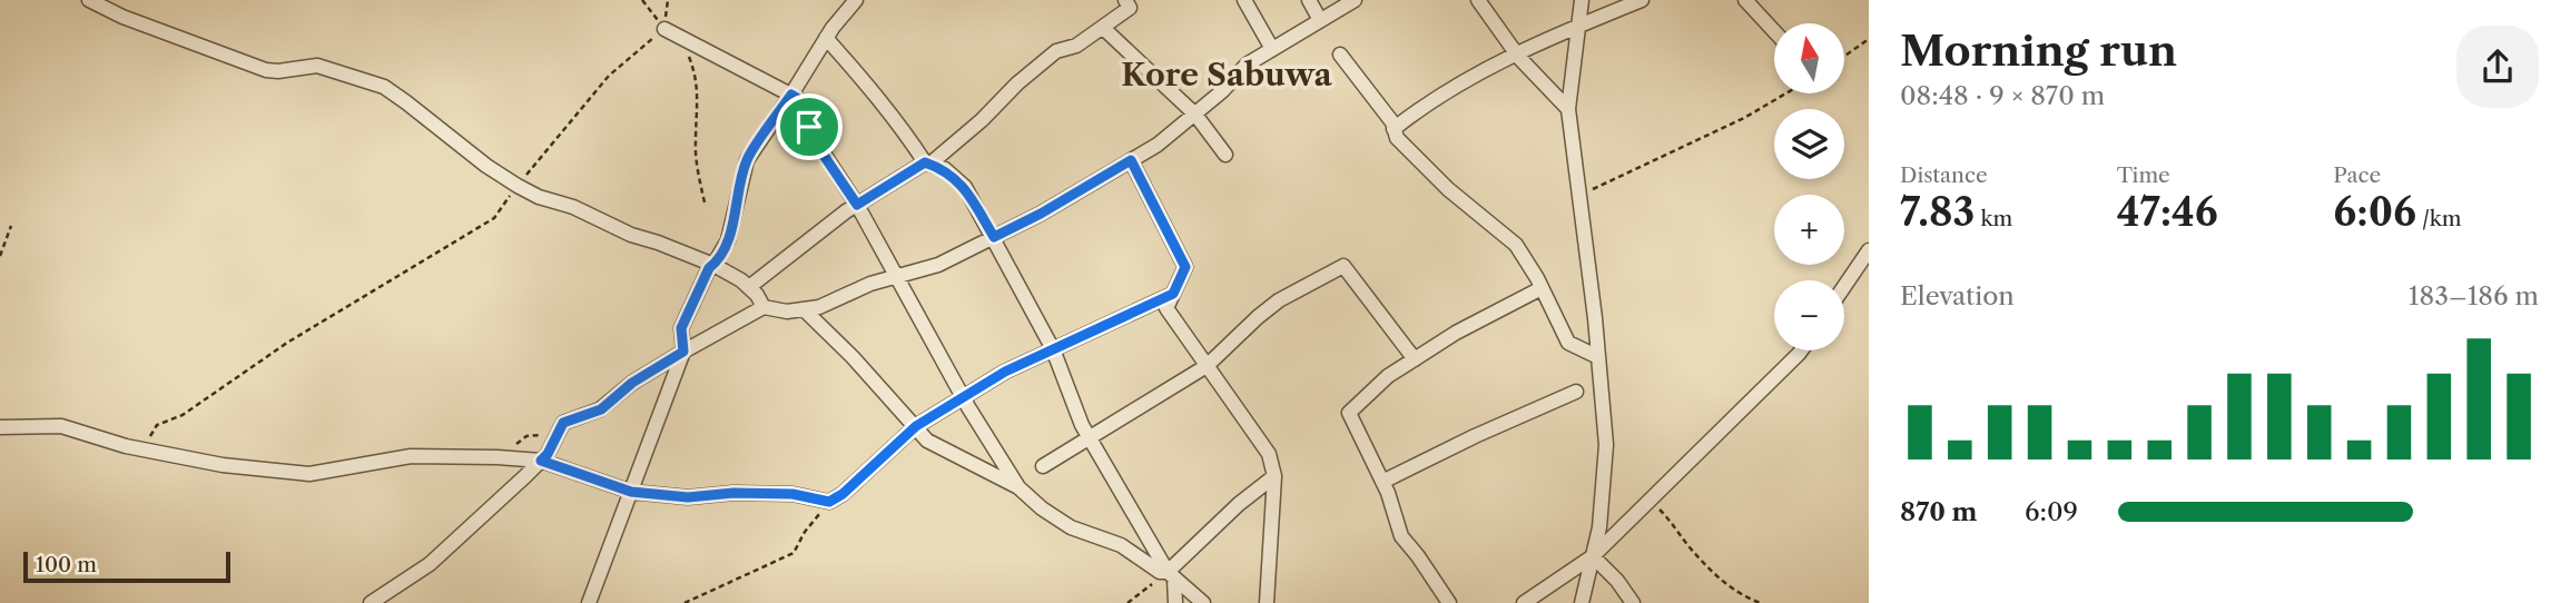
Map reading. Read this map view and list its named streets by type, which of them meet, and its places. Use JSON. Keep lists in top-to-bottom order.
{
  "districts": ["Kore Sabuwa"],
  "scale_bar": "100 m",
  "north": "top",
  "page": {
    "heading": ["Morning run", "08:48 · 9 × 870 m"],
    "map_buttons": ["+", "−"],
    "stats": [
      ["Distance", "7.83 km"],
      ["Time", "47:46"],
      ["Pace", "6:06 /km"]
    ],
    "chart": ["Elevation", "183–186 m"],
    "list": [
      {
        "name": "870 m",
        "note": "6:09"
      }
    ],
    "scale": "100 m"
  }
}
